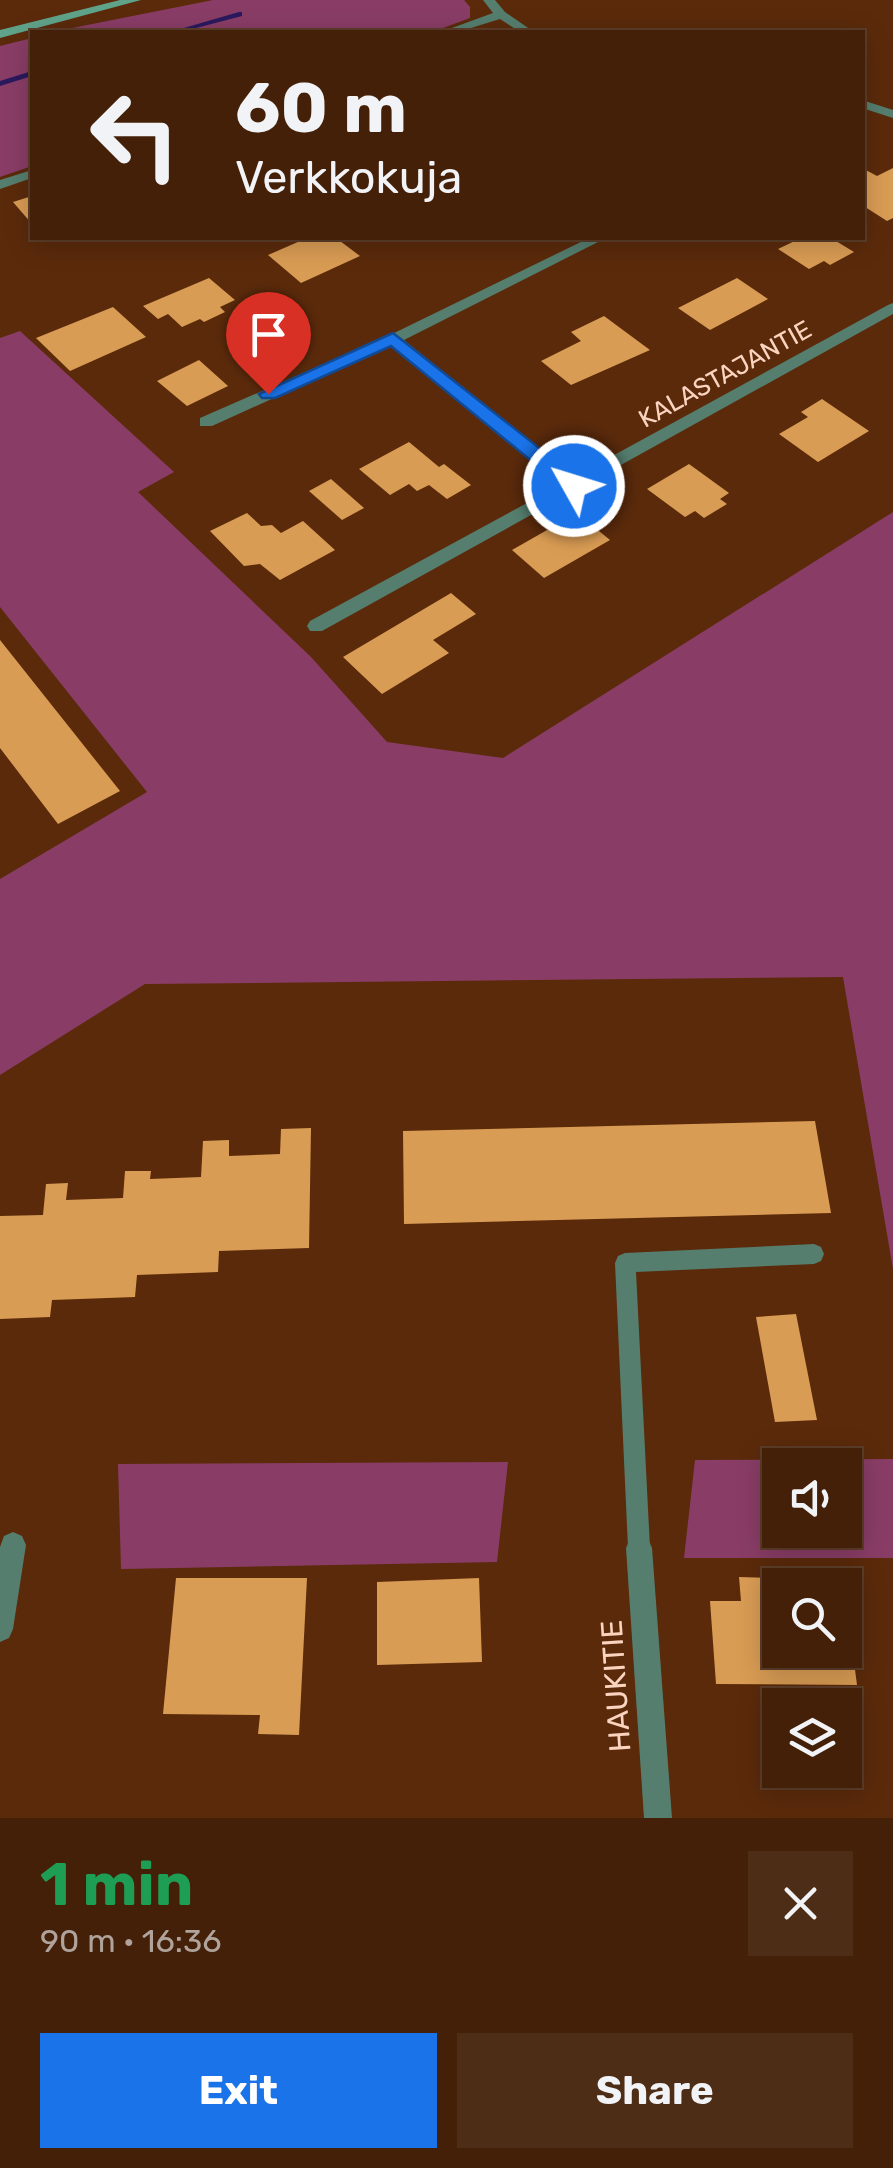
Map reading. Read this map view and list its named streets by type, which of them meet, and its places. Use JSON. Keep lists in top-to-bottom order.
{
  "streets": {
    "street": ["KALASTAJANTIE", "HAUKITIE"]
  },
  "page": {
    "turn": ["60 m", "Verkkokuja"],
    "heading": ["1 min", "90 m · 16:36"],
    "buttons": ["Exit", "Share"]
  }
}
